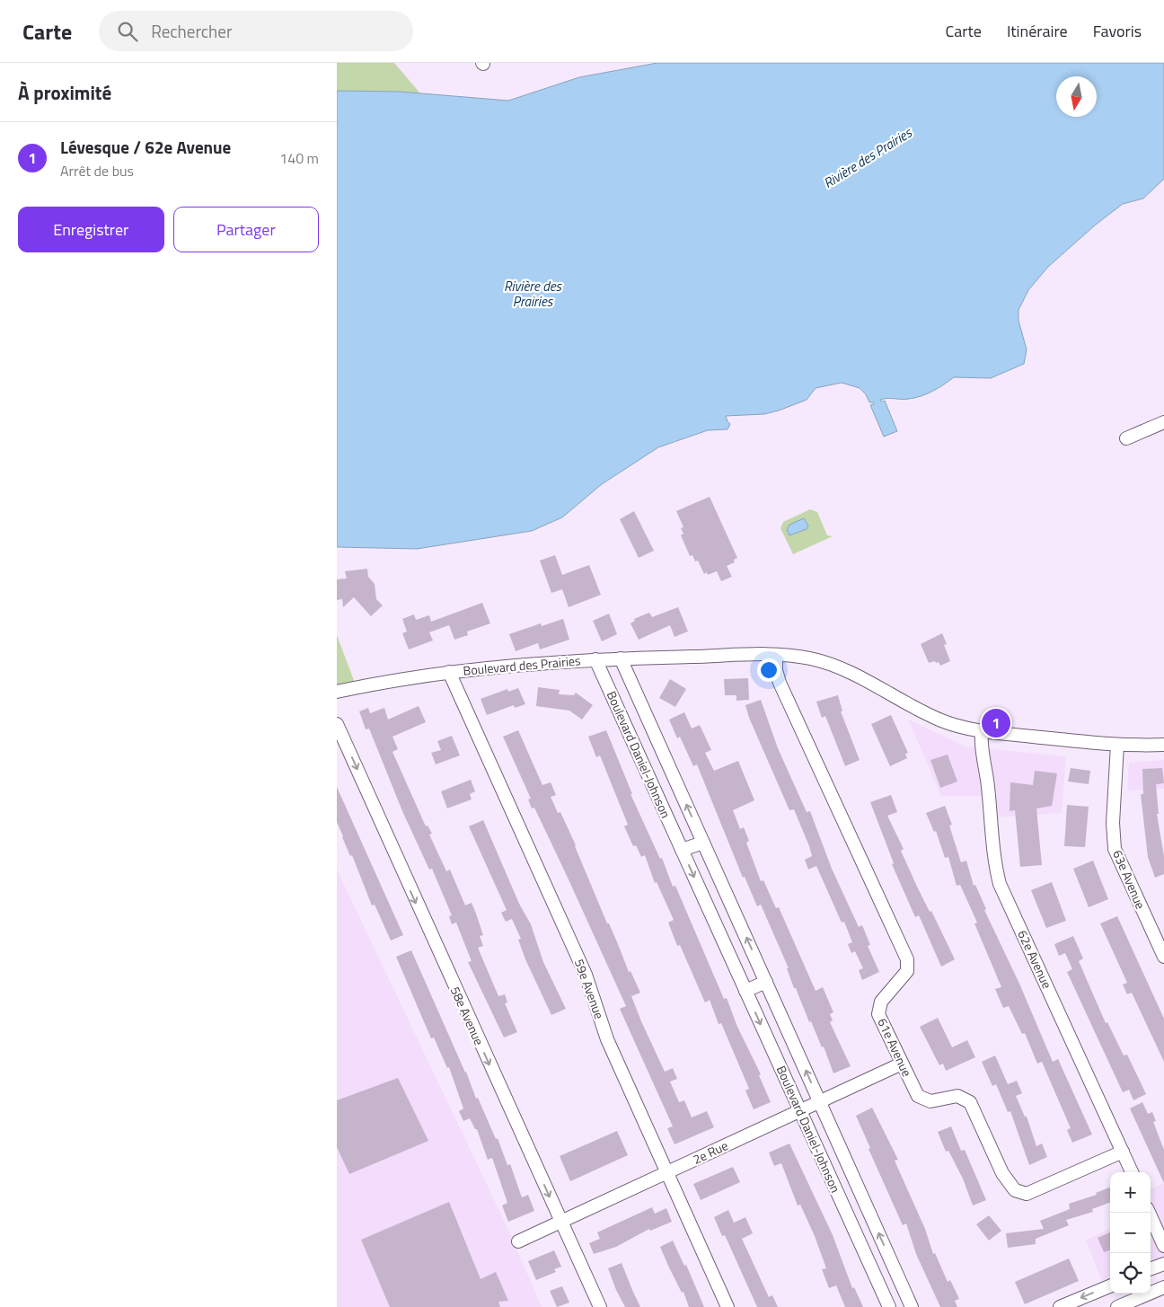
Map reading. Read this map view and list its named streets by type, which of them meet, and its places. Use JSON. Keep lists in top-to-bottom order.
{
  "streets": {
    "street": [
      "Boulevard des Prairies",
      "Boulevard Daniel-Johnson",
      "63e Avenue",
      "62e Avenue",
      "59e Avenue",
      "58e Avenue",
      "61e Avenue",
      "2e Rue"
    ]
  },
  "crossings": [
    ["Boulevard des Prairies", "Boulevard Daniel-Johnson"],
    ["Boulevard des Prairies", "63e Avenue"],
    ["Boulevard des Prairies", "62e Avenue"],
    ["Boulevard des Prairies", "59e Avenue"],
    ["Boulevard des Prairies", "61e Avenue"],
    ["Boulevard Daniel-Johnson", "2e Rue"],
    ["62e Avenue", "61e Avenue"],
    ["59e Avenue", "2e Rue"],
    ["58e Avenue", "2e Rue"],
    ["61e Avenue", "2e Rue"]
  ],
  "one_way": ["58e Avenue"],
  "water": ["Rivière des Prairies"],
  "north": "bottom",
  "page": {
    "header": "Carte",
    "search": "Rechercher",
    "nav": ["Carte", "Itinéraire", "Favoris"],
    "heading": "À proximité",
    "list": [
      {
        "mark": "1",
        "name": "Lévesque / 62e Avenue",
        "note": "Arrêt de bus",
        "value": "140 m"
      }
    ],
    "buttons": ["Enregistrer", "Partager"],
    "pins": "1",
    "map_buttons": ["+", "−"]
  }
}
